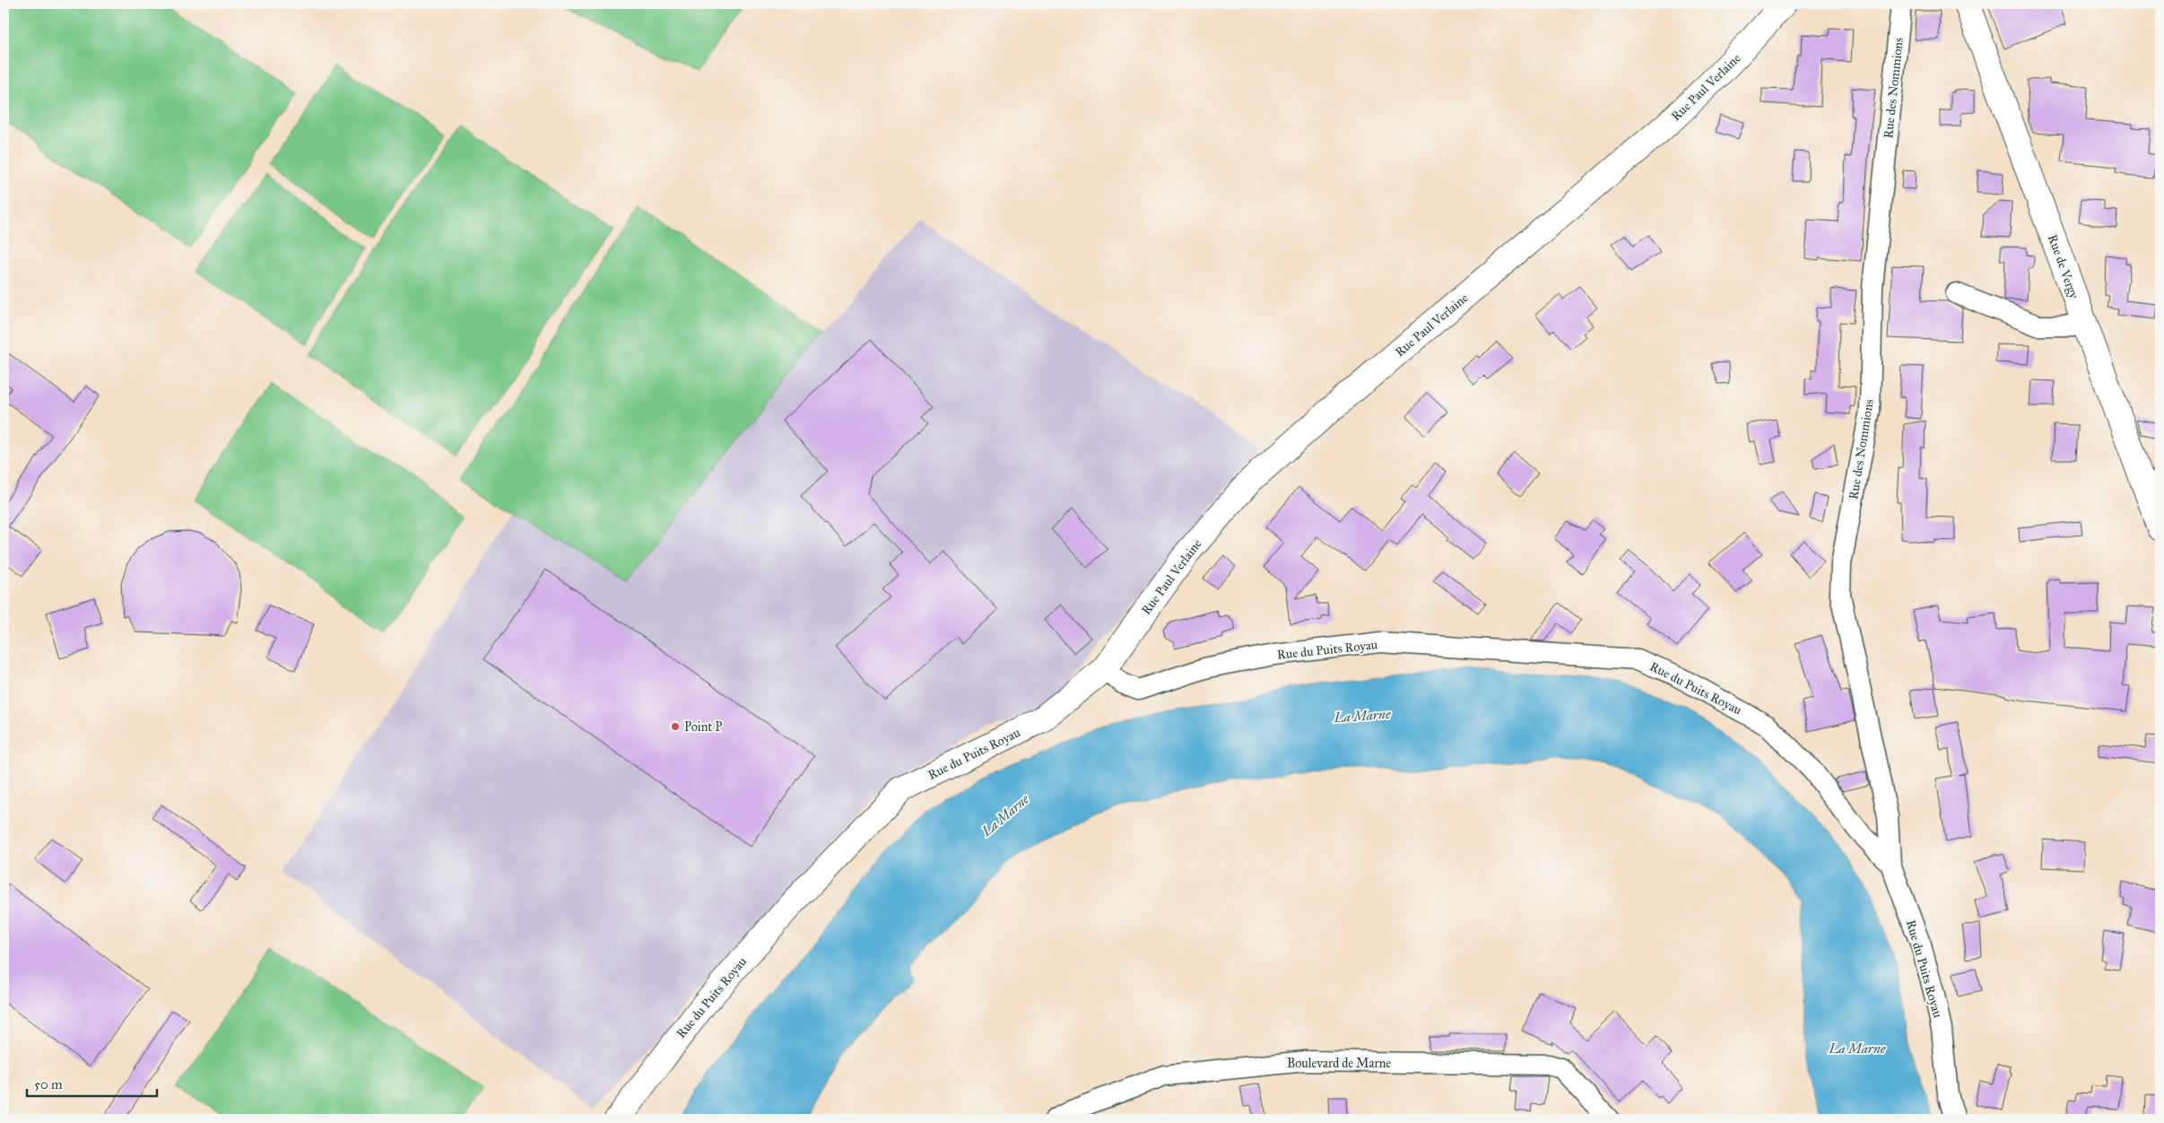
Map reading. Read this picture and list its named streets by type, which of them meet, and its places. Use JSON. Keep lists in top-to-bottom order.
{
  "streets": {
    "street": [
      "Rue Paul Verlaine",
      "Rue des Nommions",
      "Rue de Vergy",
      "Rue du Puits Royau",
      "Boulevard de Marne"
    ]
  },
  "crossings": [
    ["Rue Paul Verlaine", "Rue du Puits Royau"],
    ["Rue des Nommions", "Rue du Puits Royau"]
  ],
  "water": ["La Marne"],
  "places": ["Point P"],
  "scale_bar": "50 m"
}
